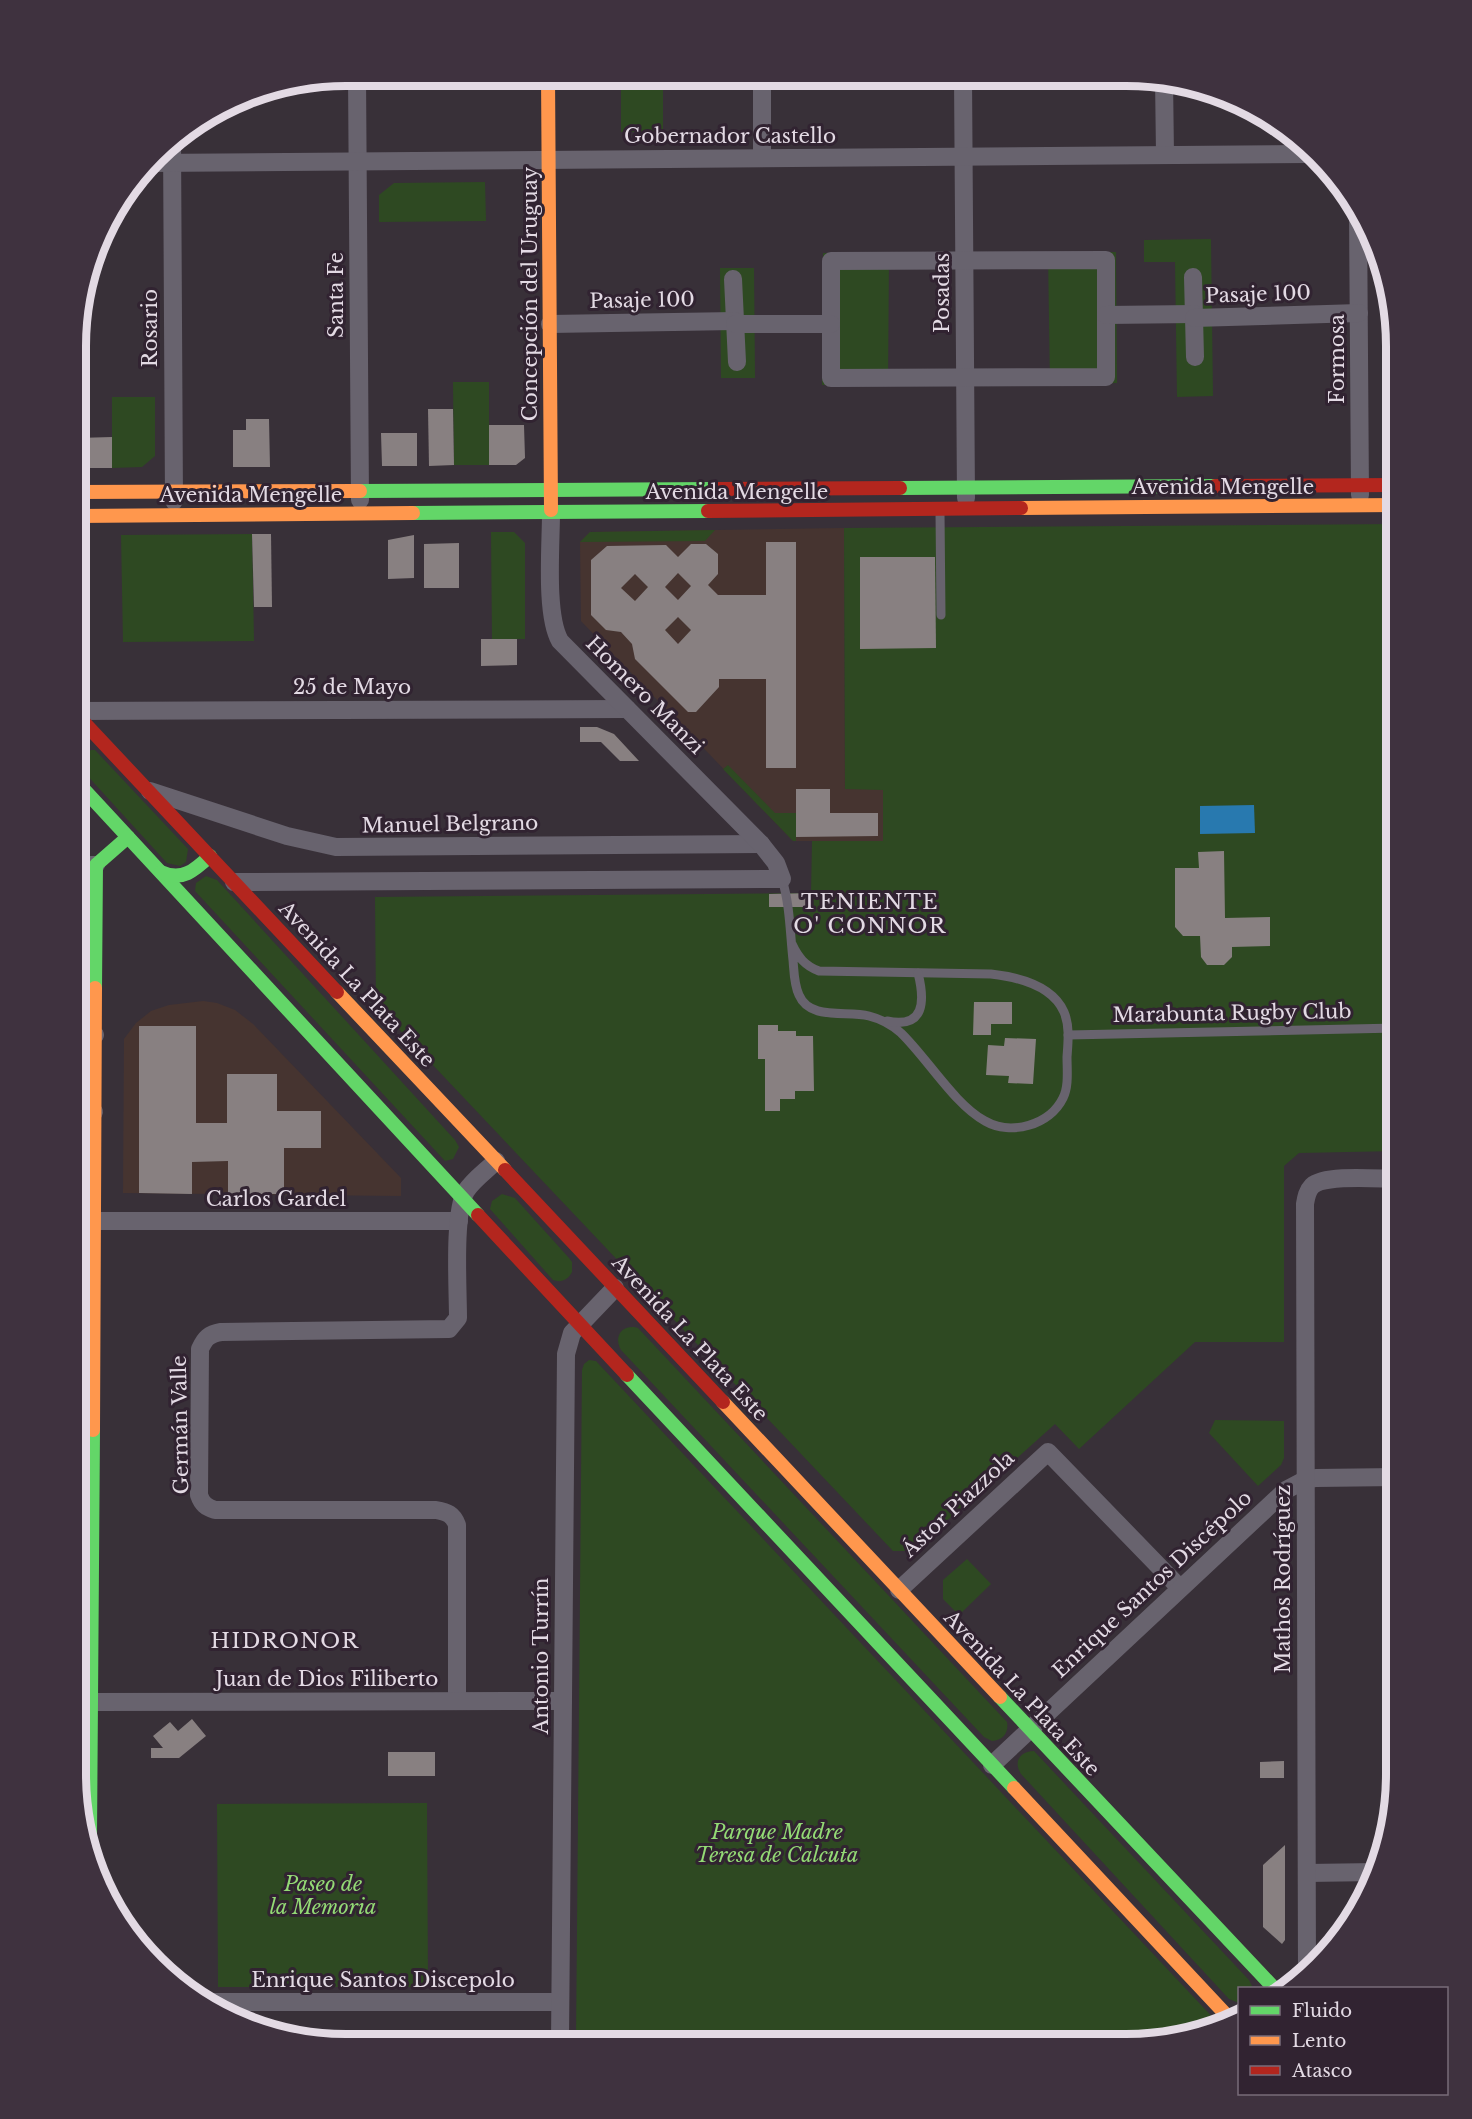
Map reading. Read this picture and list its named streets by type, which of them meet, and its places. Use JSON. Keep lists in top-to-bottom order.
{
  "streets": {
    "main road": ["Concepción del Uruguay", "Avenida Mengelle", "Avenida La Plata Este"],
    "street": [
      "Gobernador Castello",
      "Posadas",
      "Pasaje 100",
      "Santa Fe",
      "Rosario",
      "Formosa",
      "25 de Mayo",
      "Homero Manzi",
      "Manuel Belgrano",
      "Carlos Gardel",
      "Germán Valle",
      "Ástor Piazzola",
      "Mathos Rodríguez",
      "Enrique Santos Discépolo",
      "Antonio Turrín",
      "Juan de Dios Filiberto",
      "Enrique Santos Discepolo"
    ],
    "lane": ["Marabunta Rugby Club"]
  },
  "crossings": [
    ["Gobernador Castello", "Posadas"],
    ["Gobernador Castello", "Concepción del Uruguay"],
    ["Gobernador Castello", "Santa Fe"],
    ["Gobernador Castello", "Rosario"],
    ["Posadas", "Avenida Mengelle"],
    ["Concepción del Uruguay", "Pasaje 100"],
    ["Concepción del Uruguay", "Avenida Mengelle"],
    ["Concepción del Uruguay", "Homero Manzi"],
    ["Pasaje 100", "Formosa"],
    ["Santa Fe", "Avenida Mengelle"],
    ["Rosario", "Avenida Mengelle"],
    ["Formosa", "Avenida Mengelle"],
    ["Avenida Mengelle", "Homero Manzi"],
    ["25 de Mayo", "Homero Manzi"],
    ["Homero Manzi", "Manuel Belgrano"],
    ["Manuel Belgrano", "Avenida La Plata Este"],
    ["Avenida La Plata Este", "Ástor Piazzola"],
    ["Avenida La Plata Este", "Enrique Santos Discépolo"],
    ["Avenida La Plata Este", "Antonio Turrín"],
    ["Carlos Gardel", "Germán Valle"],
    ["Germán Valle", "Juan de Dios Filiberto"],
    ["Ástor Piazzola", "Enrique Santos Discépolo"],
    ["Mathos Rodríguez", "Enrique Santos Discépolo"],
    ["Antonio Turrín", "Juan de Dios Filiberto"],
    ["Antonio Turrín", "Enrique Santos Discepolo"]
  ],
  "districts": ["TENIENTE O' CONNOR", "HIDRONOR"],
  "parks": ["Parque Madre Teresa de Calcuta", "Paseo de la Memoria"],
  "legend": ["Fluido", "Lento", "Atasco"]
}
